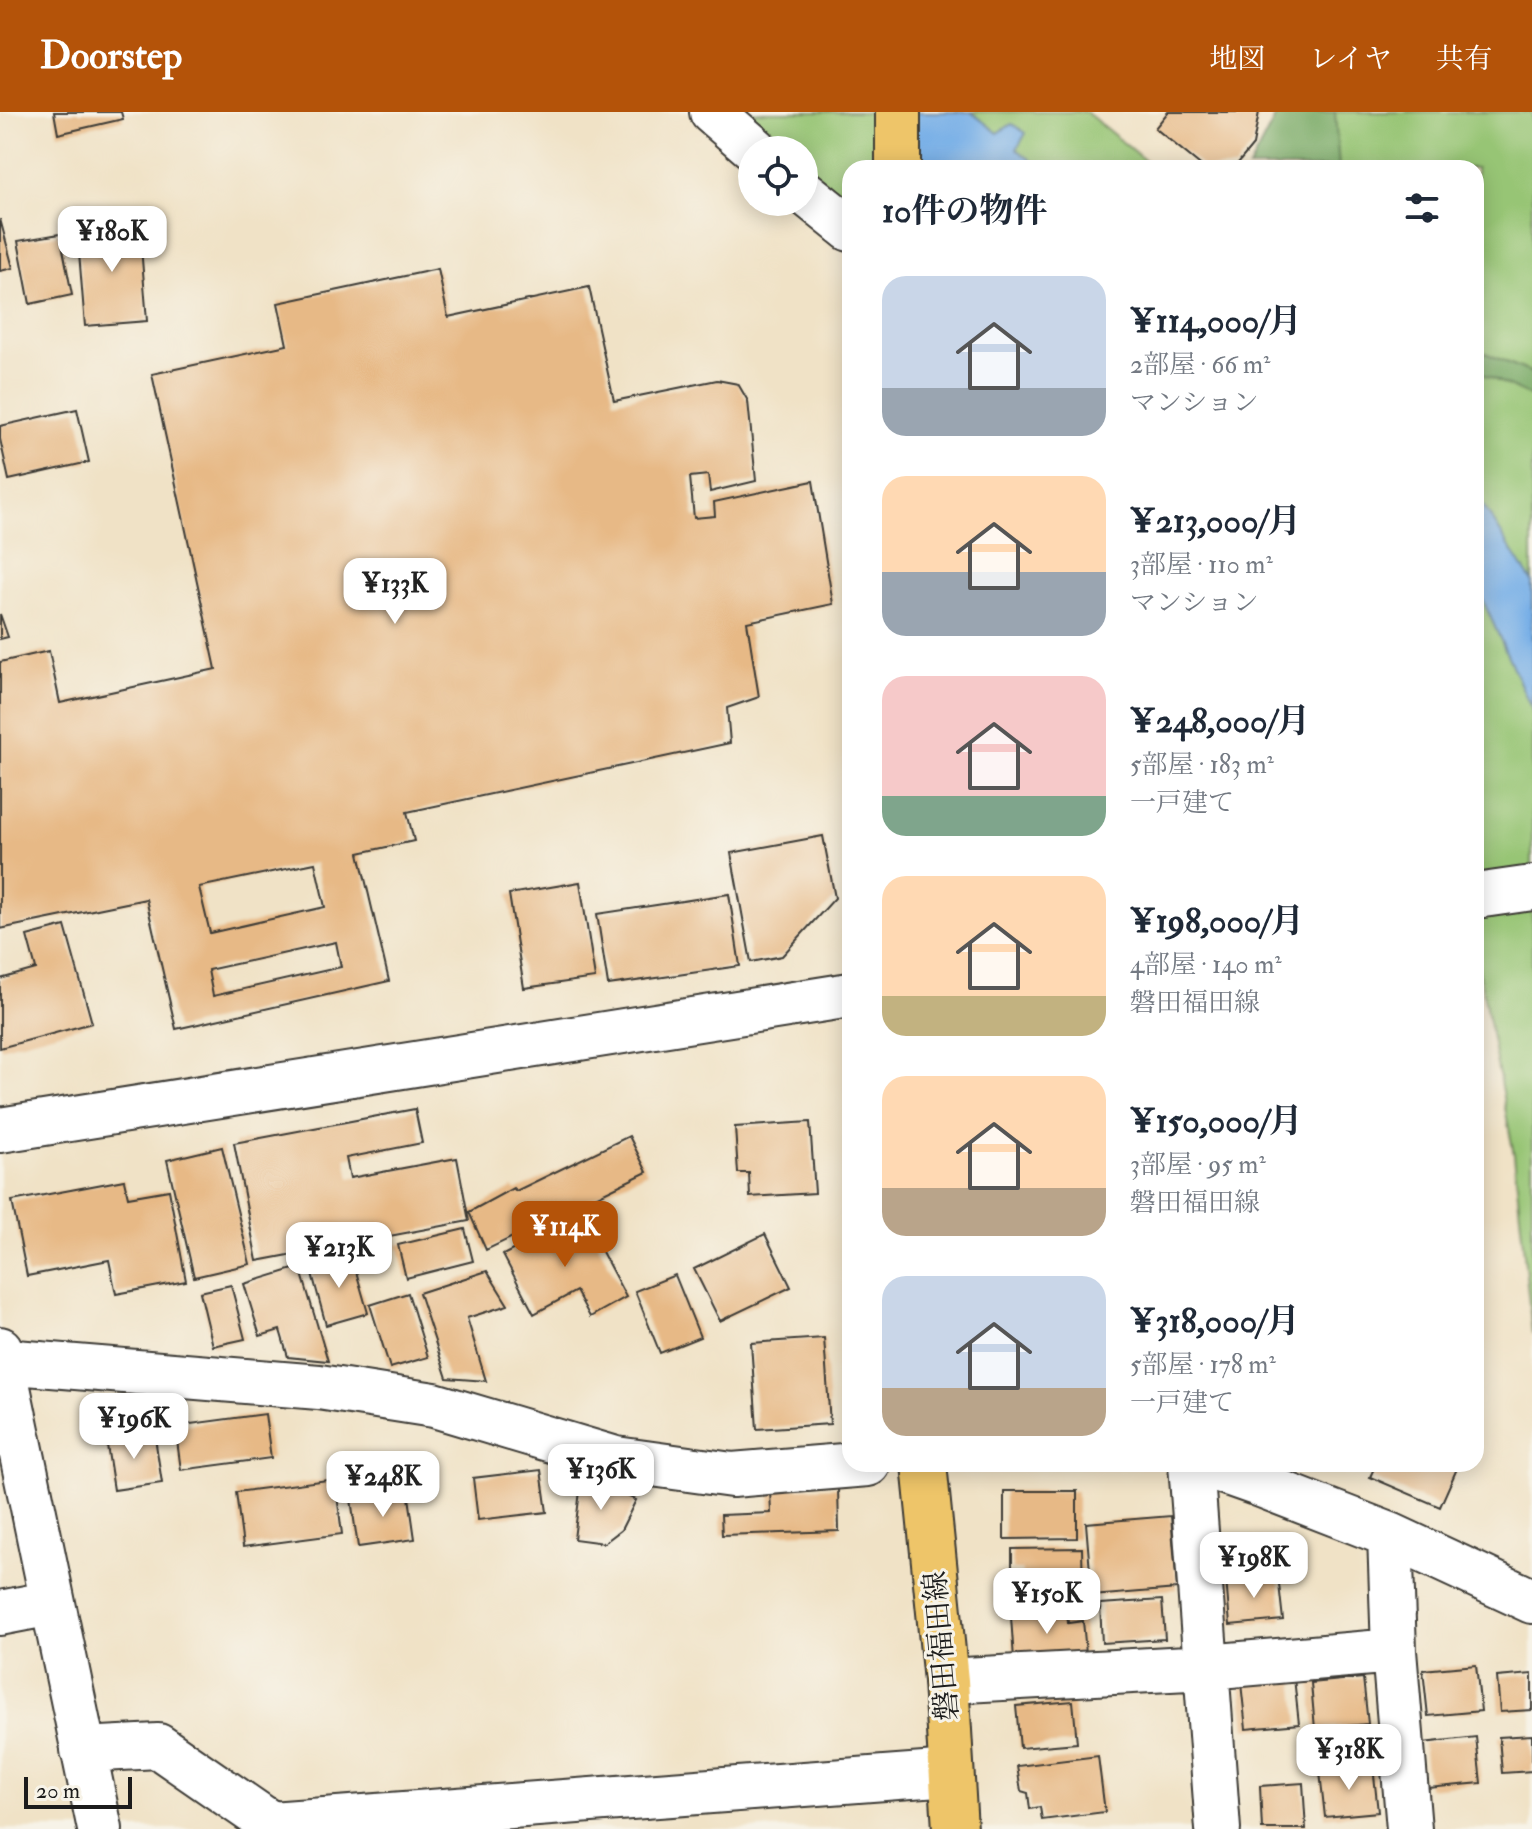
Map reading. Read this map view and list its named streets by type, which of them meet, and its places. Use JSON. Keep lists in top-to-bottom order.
{
  "streets": {
    "main road": ["磐田福田線"]
  },
  "scale_bar": "20 m",
  "page": {
    "header": "Doorstep",
    "nav": ["地図", "レイヤ", "共有"],
    "heading": "10件の物件",
    "price": [
      "¥180K",
      "¥133K",
      "¥114K",
      "¥213K",
      "¥196K",
      "¥136K",
      "¥248K",
      "¥198K",
      "¥150K",
      "¥318K"
    ],
    "list": [
      {
        "name": "¥114,000/月",
        "note": "2部屋 · 66 m² · マンション"
      },
      {
        "name": "¥213,000/月",
        "note": "3部屋 · 110 m² · マンション"
      },
      {
        "name": "¥248,000/月",
        "note": "5部屋 · 183 m² · 一戸建て"
      },
      {
        "name": "¥198,000/月",
        "note": "4部屋 · 140 m² · 磐田福田線"
      },
      {
        "name": "¥150,000/月",
        "note": "3部屋 · 95 m² · 磐田福田線"
      },
      {
        "name": "¥318,000/月",
        "note": "5部屋 · 178 m² · 一戸建て"
      }
    ],
    "scale": "20 m"
  }
}
